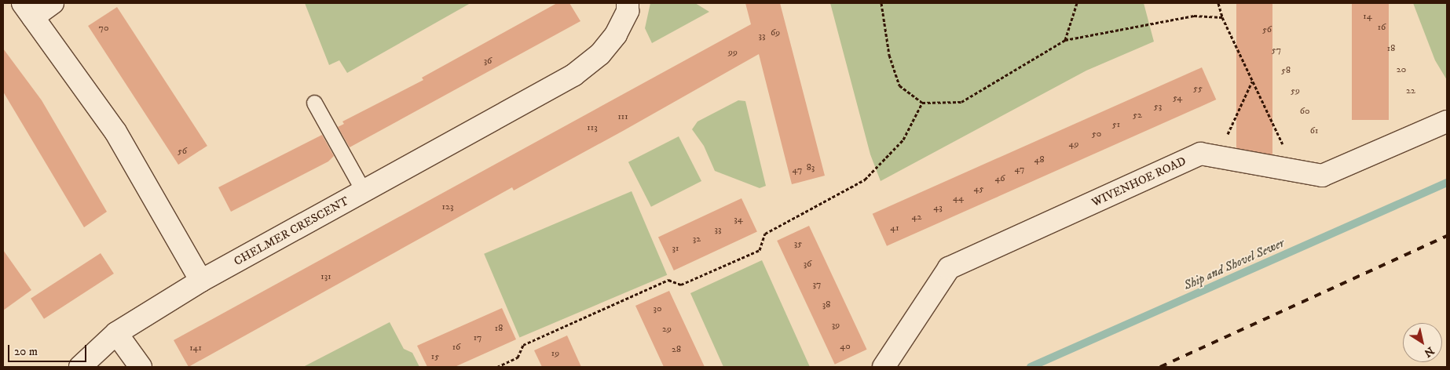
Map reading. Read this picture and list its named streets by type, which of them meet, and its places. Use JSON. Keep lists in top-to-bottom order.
{
  "streets": {
    "street": ["WIVENHOE ROAD", "CHELMER CRESCENT"]
  },
  "water": ["Ship and Shovel Sewer"],
  "house_numbers": [
    "14",
    "16",
    "70",
    "56",
    "69",
    "33",
    "18",
    "57",
    "99",
    "36",
    "20",
    "58",
    "55",
    "59",
    "22",
    "54",
    "53",
    "60",
    "52",
    "111",
    "51",
    "113",
    "61",
    "50",
    "49",
    "56",
    "48",
    "83",
    "47",
    "47",
    "46",
    "45",
    "44",
    "123",
    "43",
    "42",
    "34",
    "41",
    "33",
    "32",
    "35",
    "31",
    "36",
    "131",
    "37",
    "38",
    "30",
    "39",
    "18",
    "29",
    "17",
    "40",
    "16",
    "141",
    "28",
    "19",
    "15"
  ],
  "scale_bar": "20 m",
  "north": "bottom right"
}
